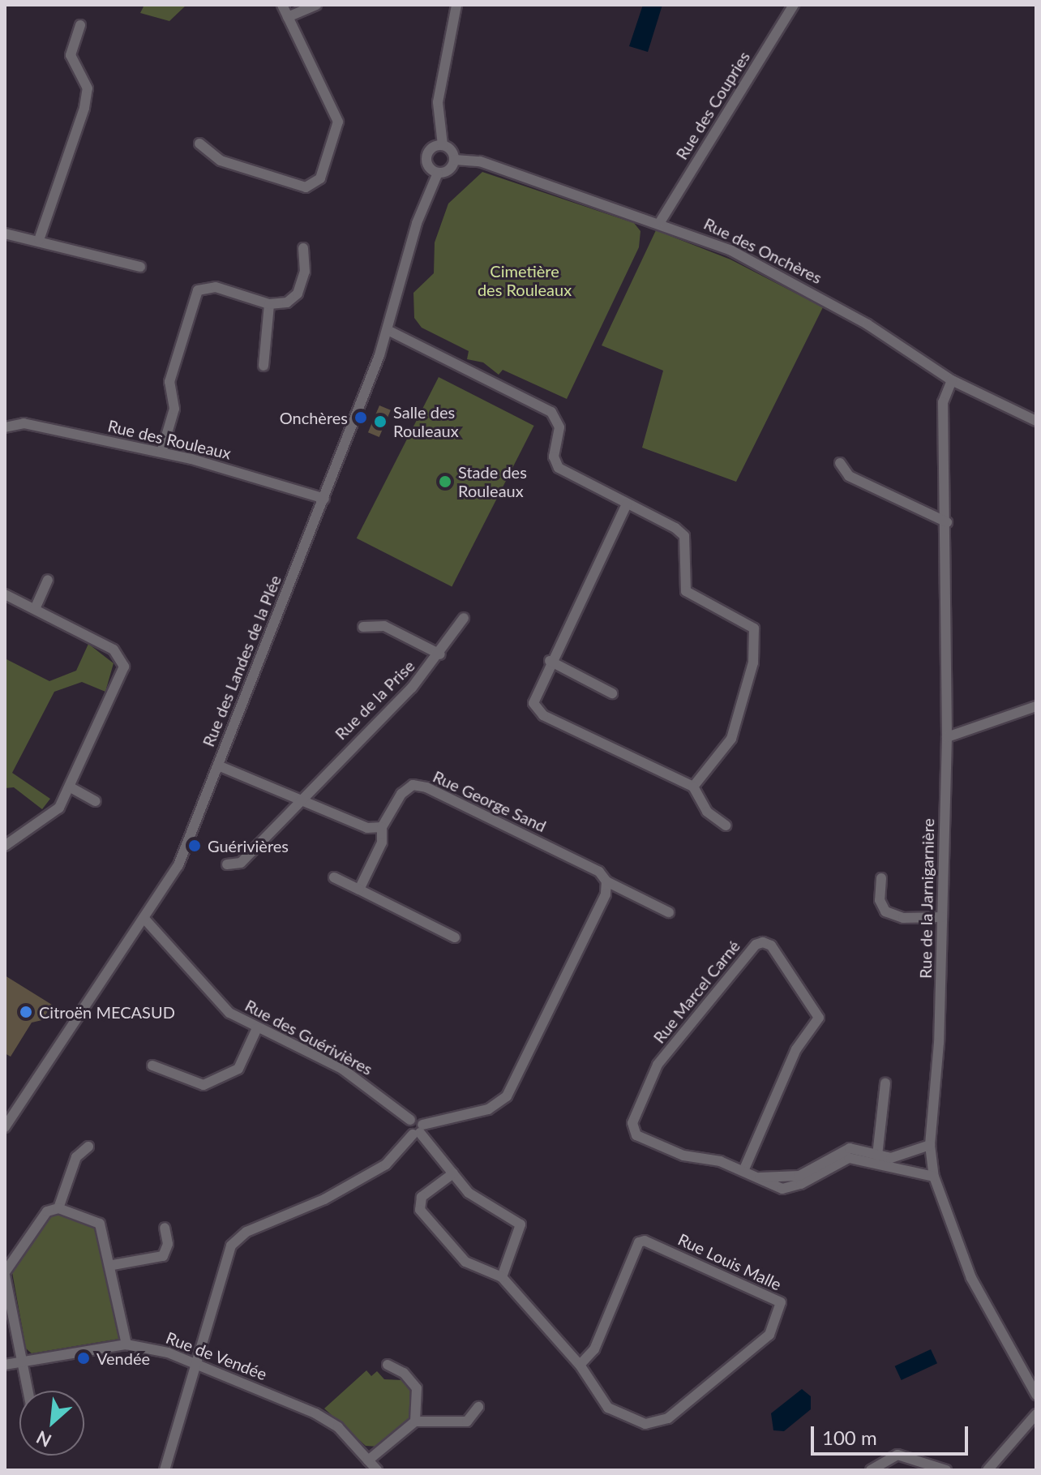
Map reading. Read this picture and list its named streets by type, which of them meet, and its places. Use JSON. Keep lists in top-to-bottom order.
{
  "streets": {
    "street": [
      "Rue des Coupries",
      "Rue des Onchères",
      "Rue des Rouleaux",
      "Rue des Landes de la Plée",
      "Rue de la Prise",
      "Rue George Sand",
      "Rue de la Jarnigarnière",
      "Rue Marcel Carné",
      "Rue des Guérivières",
      "Rue Louis Malle",
      "Rue de Vendée"
    ]
  },
  "crossings": [
    ["Rue des Coupries", "Rue des Onchères"],
    ["Rue des Onchères", "Rue des Landes de la Plée"],
    ["Rue des Onchères", "Rue de la Jarnigarnière"],
    ["Rue des Rouleaux", "Rue des Landes de la Plée"],
    ["Rue des Landes de la Plée", "Rue des Guérivières"],
    ["Rue de la Jarnigarnière", "Rue Marcel Carné"]
  ],
  "parks": ["Cimetière des Rouleaux"],
  "places": [
    "Onchères",
    "Salle des Rouleaux",
    "Stade des Rouleaux",
    "Guérivières",
    "Citroën MECASUD",
    "Vendée"
  ],
  "scale_bar": "100 m",
  "north": "bottom left"
}
